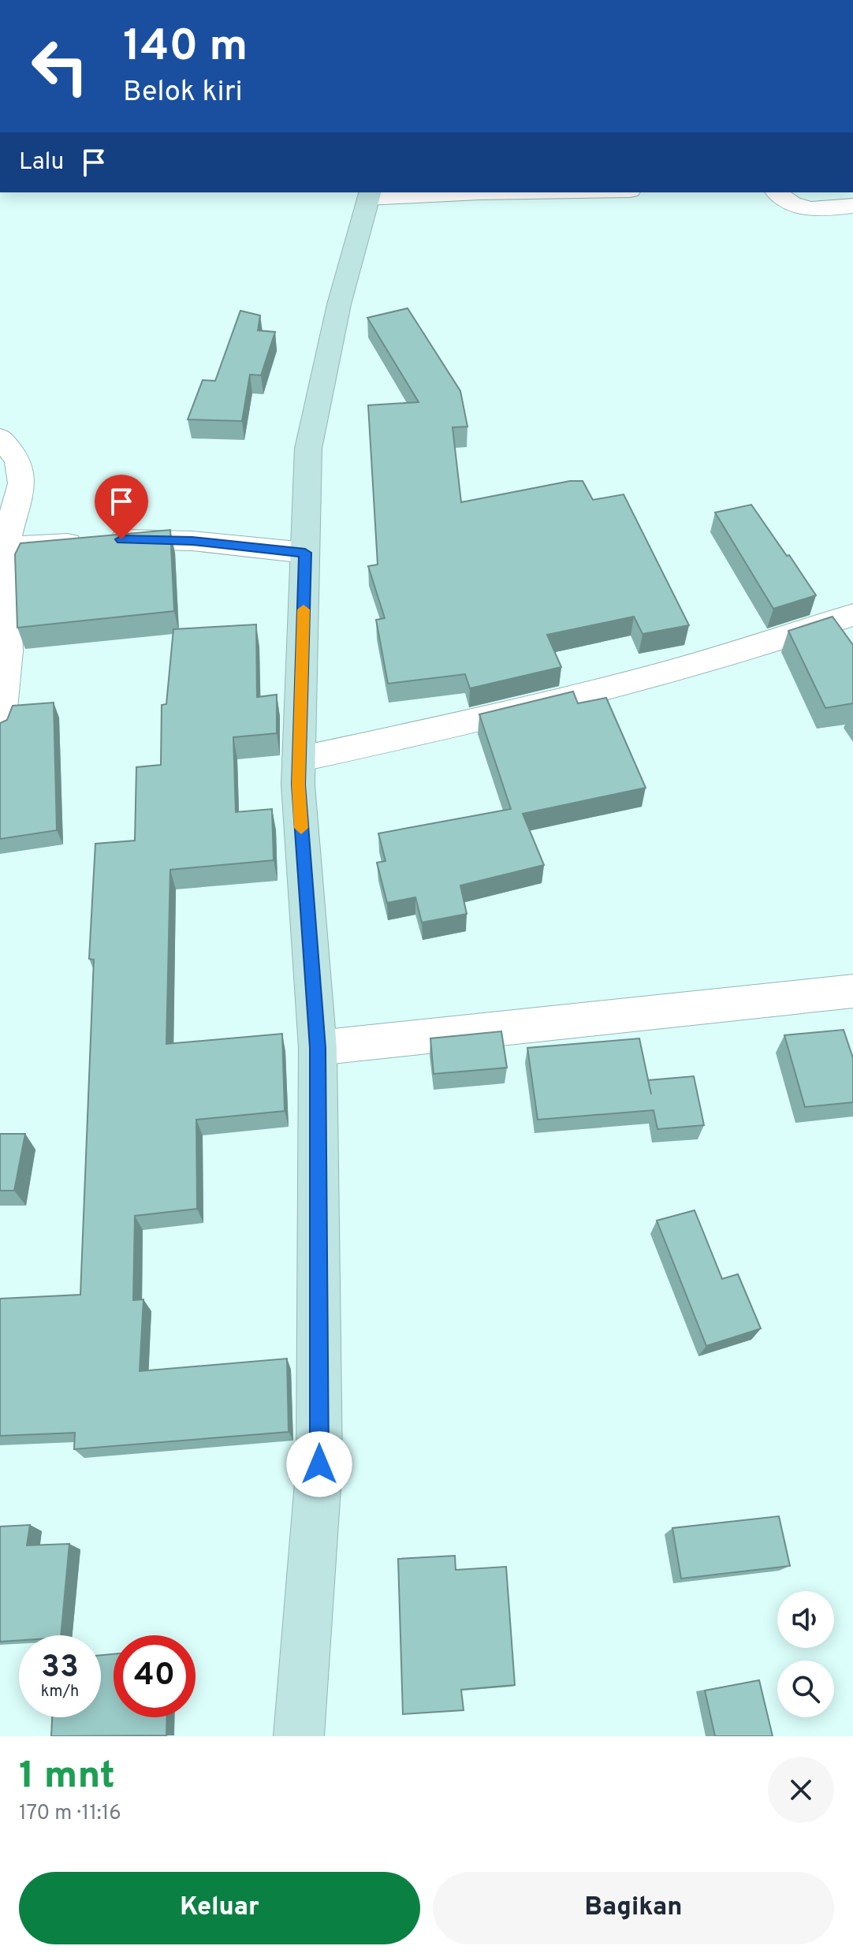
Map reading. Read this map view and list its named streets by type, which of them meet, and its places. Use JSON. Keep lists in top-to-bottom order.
{
  "page": {
    "turn": ["140 m", "Belok kiri"],
    "then": "Lalu",
    "speed": "33 km/h",
    "limit": "40",
    "heading": ["1 mnt", "170 m · 11:16"],
    "buttons": ["Keluar", "Bagikan"]
  }
}
